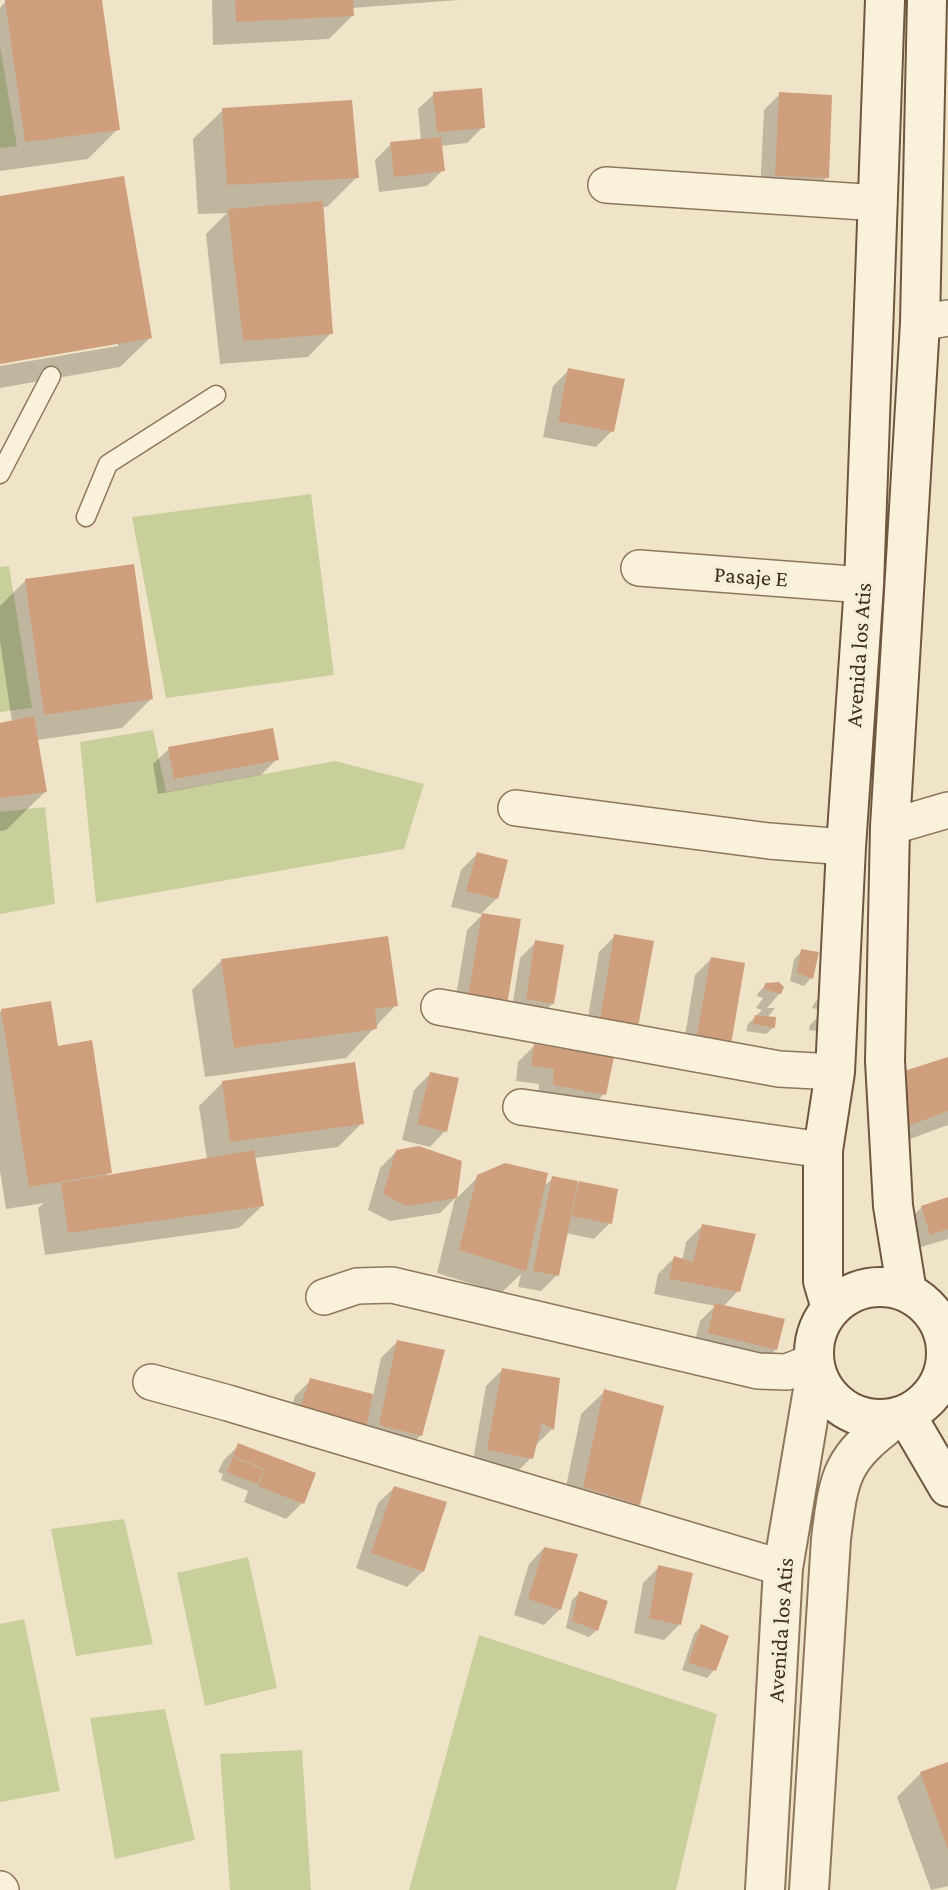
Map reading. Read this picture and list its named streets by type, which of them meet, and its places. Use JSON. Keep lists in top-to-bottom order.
{
  "streets": {
    "main road": ["Avenida los Atis"],
    "street": ["Pasaje E"]
  },
  "crossings": [
    ["Pasaje E", "Avenida los Atis"]
  ]
}
